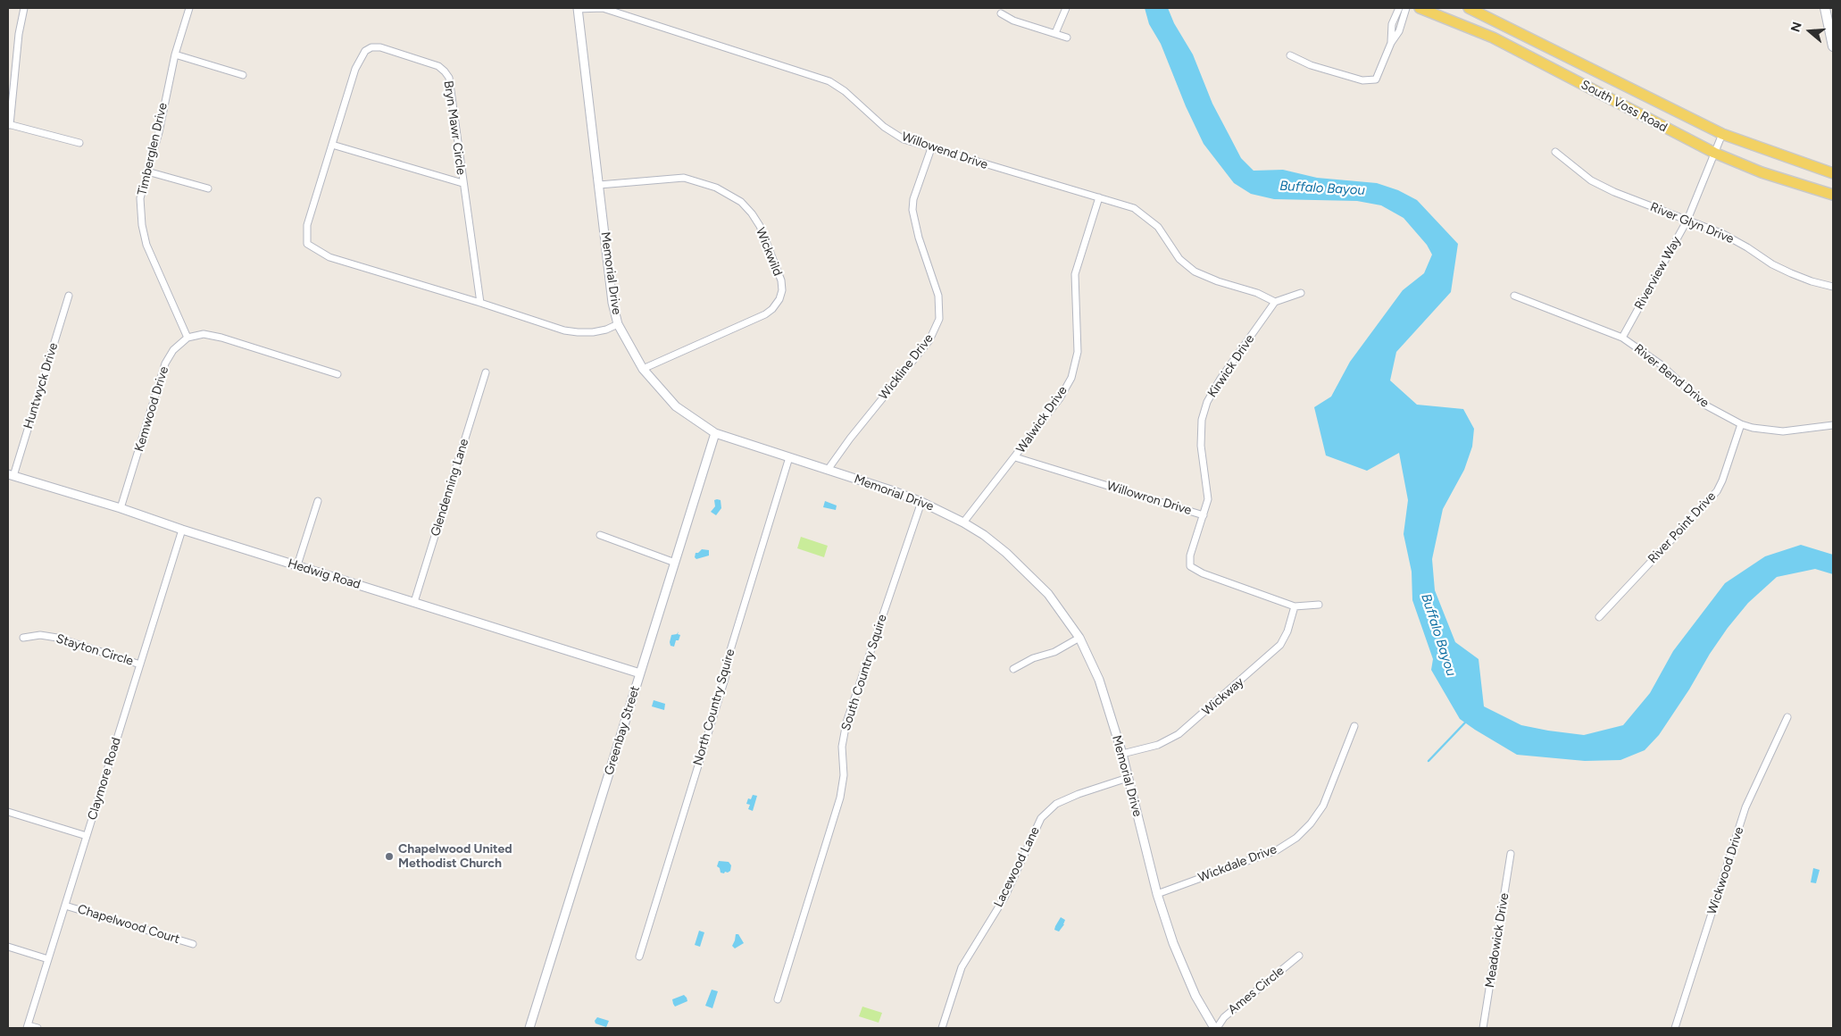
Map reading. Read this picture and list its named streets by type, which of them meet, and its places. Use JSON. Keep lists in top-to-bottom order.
{
  "streets": {
    "main road": ["South Voss Road"],
    "street": [
      "Bryn Mawr Circle",
      "Timberglen Drive",
      "Willowend Drive",
      "River Glyn Drive",
      "Wickwild",
      "Memorial Drive",
      "Riverview Way",
      "Kirwick Drive",
      "Wickline Drive",
      "River Bend Drive",
      "Huntwyck Drive",
      "Kemwood Drive",
      "Walwick Drive",
      "Glendenning Lane",
      "Willowron Drive",
      "River Point Drive",
      "Hedwig Road",
      "Stayton Circle",
      "South Country Squire",
      "Wickway",
      "North Country Squire",
      "Greenbay Street",
      "Claymore Road",
      "Wickdale Drive",
      "Lacewood Lane",
      "Wickwood Drive",
      "Chapelwood Court",
      "Meadowick Drive",
      "Ames Circle"
    ]
  },
  "crossings": [
    ["South Voss Road", "Riverview Way"],
    ["Bryn Mawr Circle", "Memorial Drive"],
    ["Timberglen Drive", "Kemwood Drive"],
    ["Willowend Drive", "Memorial Drive"],
    ["Willowend Drive", "Kirwick Drive"],
    ["Willowend Drive", "Wickline Drive"],
    ["Willowend Drive", "Walwick Drive"],
    ["River Glyn Drive", "Riverview Way"],
    ["Wickwild", "Memorial Drive"],
    ["Memorial Drive", "Wickline Drive"],
    ["Memorial Drive", "Walwick Drive"],
    ["Memorial Drive", "South Country Squire"],
    ["Memorial Drive", "Wickway"],
    ["Memorial Drive", "North Country Squire"],
    ["Memorial Drive", "Greenbay Street"],
    ["Memorial Drive", "Wickdale Drive"],
    ["Memorial Drive", "Lacewood Lane"],
    ["Memorial Drive", "Ames Circle"],
    ["Riverview Way", "River Bend Drive"],
    ["Kirwick Drive", "Willowron Drive"],
    ["River Bend Drive", "River Point Drive"],
    ["Huntwyck Drive", "Hedwig Road"],
    ["Kemwood Drive", "Hedwig Road"],
    ["Walwick Drive", "Willowron Drive"],
    ["Glendenning Lane", "Hedwig Road"],
    ["Willowron Drive", "Wickway"],
    ["Hedwig Road", "Greenbay Street"],
    ["Hedwig Road", "Claymore Road"],
    ["Stayton Circle", "Claymore Road"],
    ["Claymore Road", "Chapelwood Court"]
  ],
  "water": ["Buffalo Bayou"],
  "places": ["Chapelwood United Methodist Church"],
  "north": "left"
}
